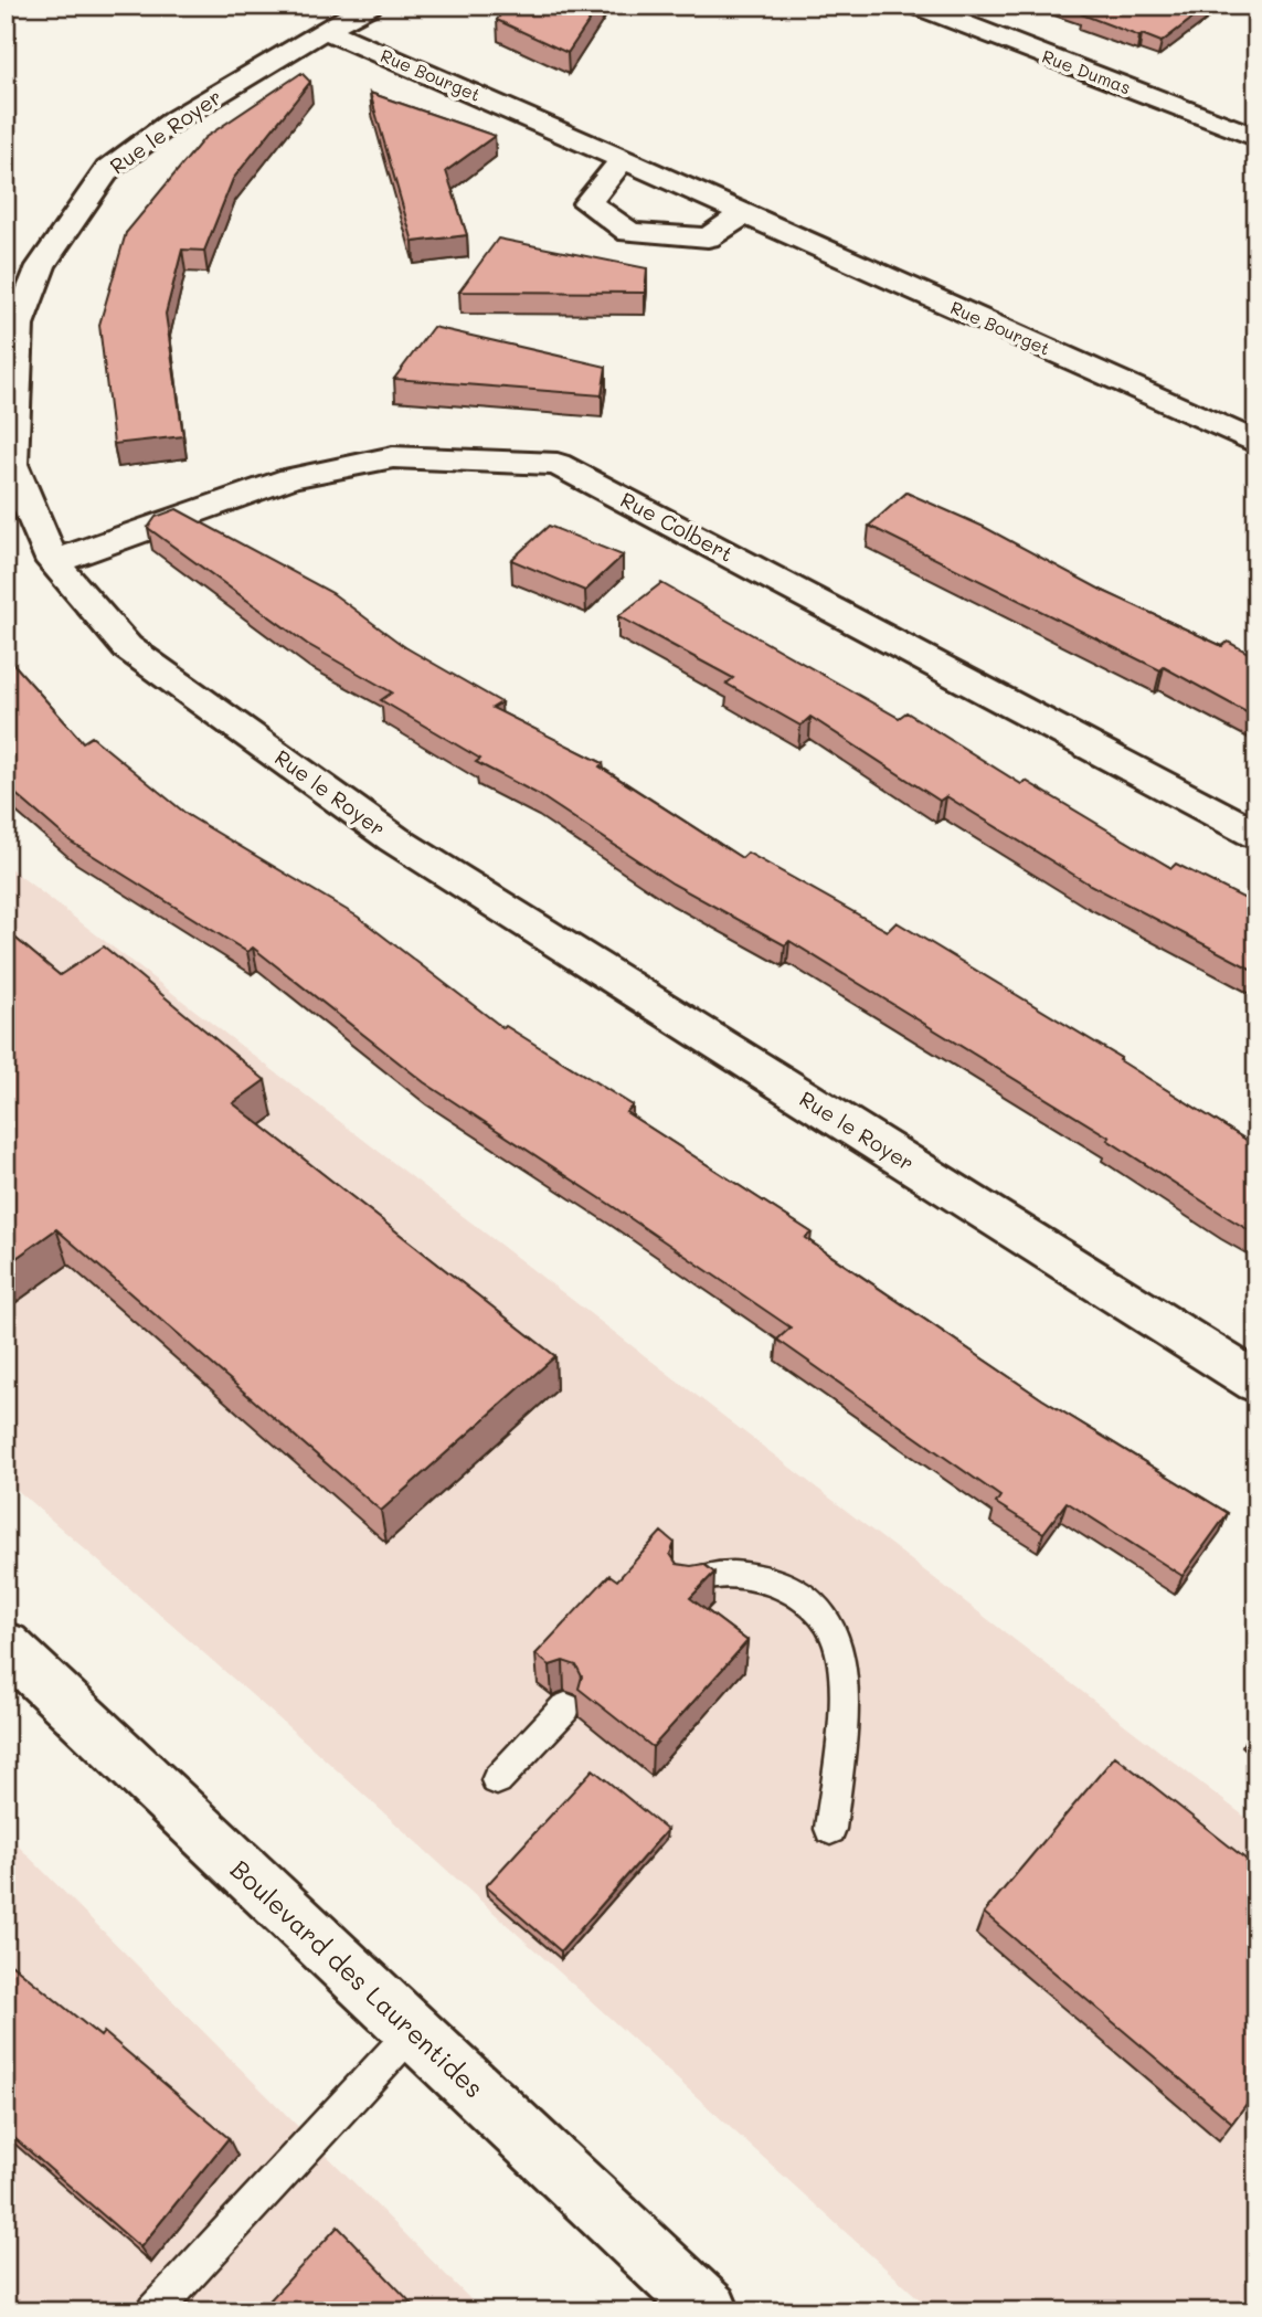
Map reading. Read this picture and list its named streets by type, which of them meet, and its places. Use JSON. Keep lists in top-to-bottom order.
{
  "streets": {
    "street": [
      "Rue Dumas",
      "Rue Bourget",
      "Rue le Royer",
      "Rue Colbert",
      "Boulevard des Laurentides"
    ]
  },
  "crossings": [
    ["Rue Bourget", "Rue le Royer"],
    ["Rue le Royer", "Rue Colbert"]
  ]
}
